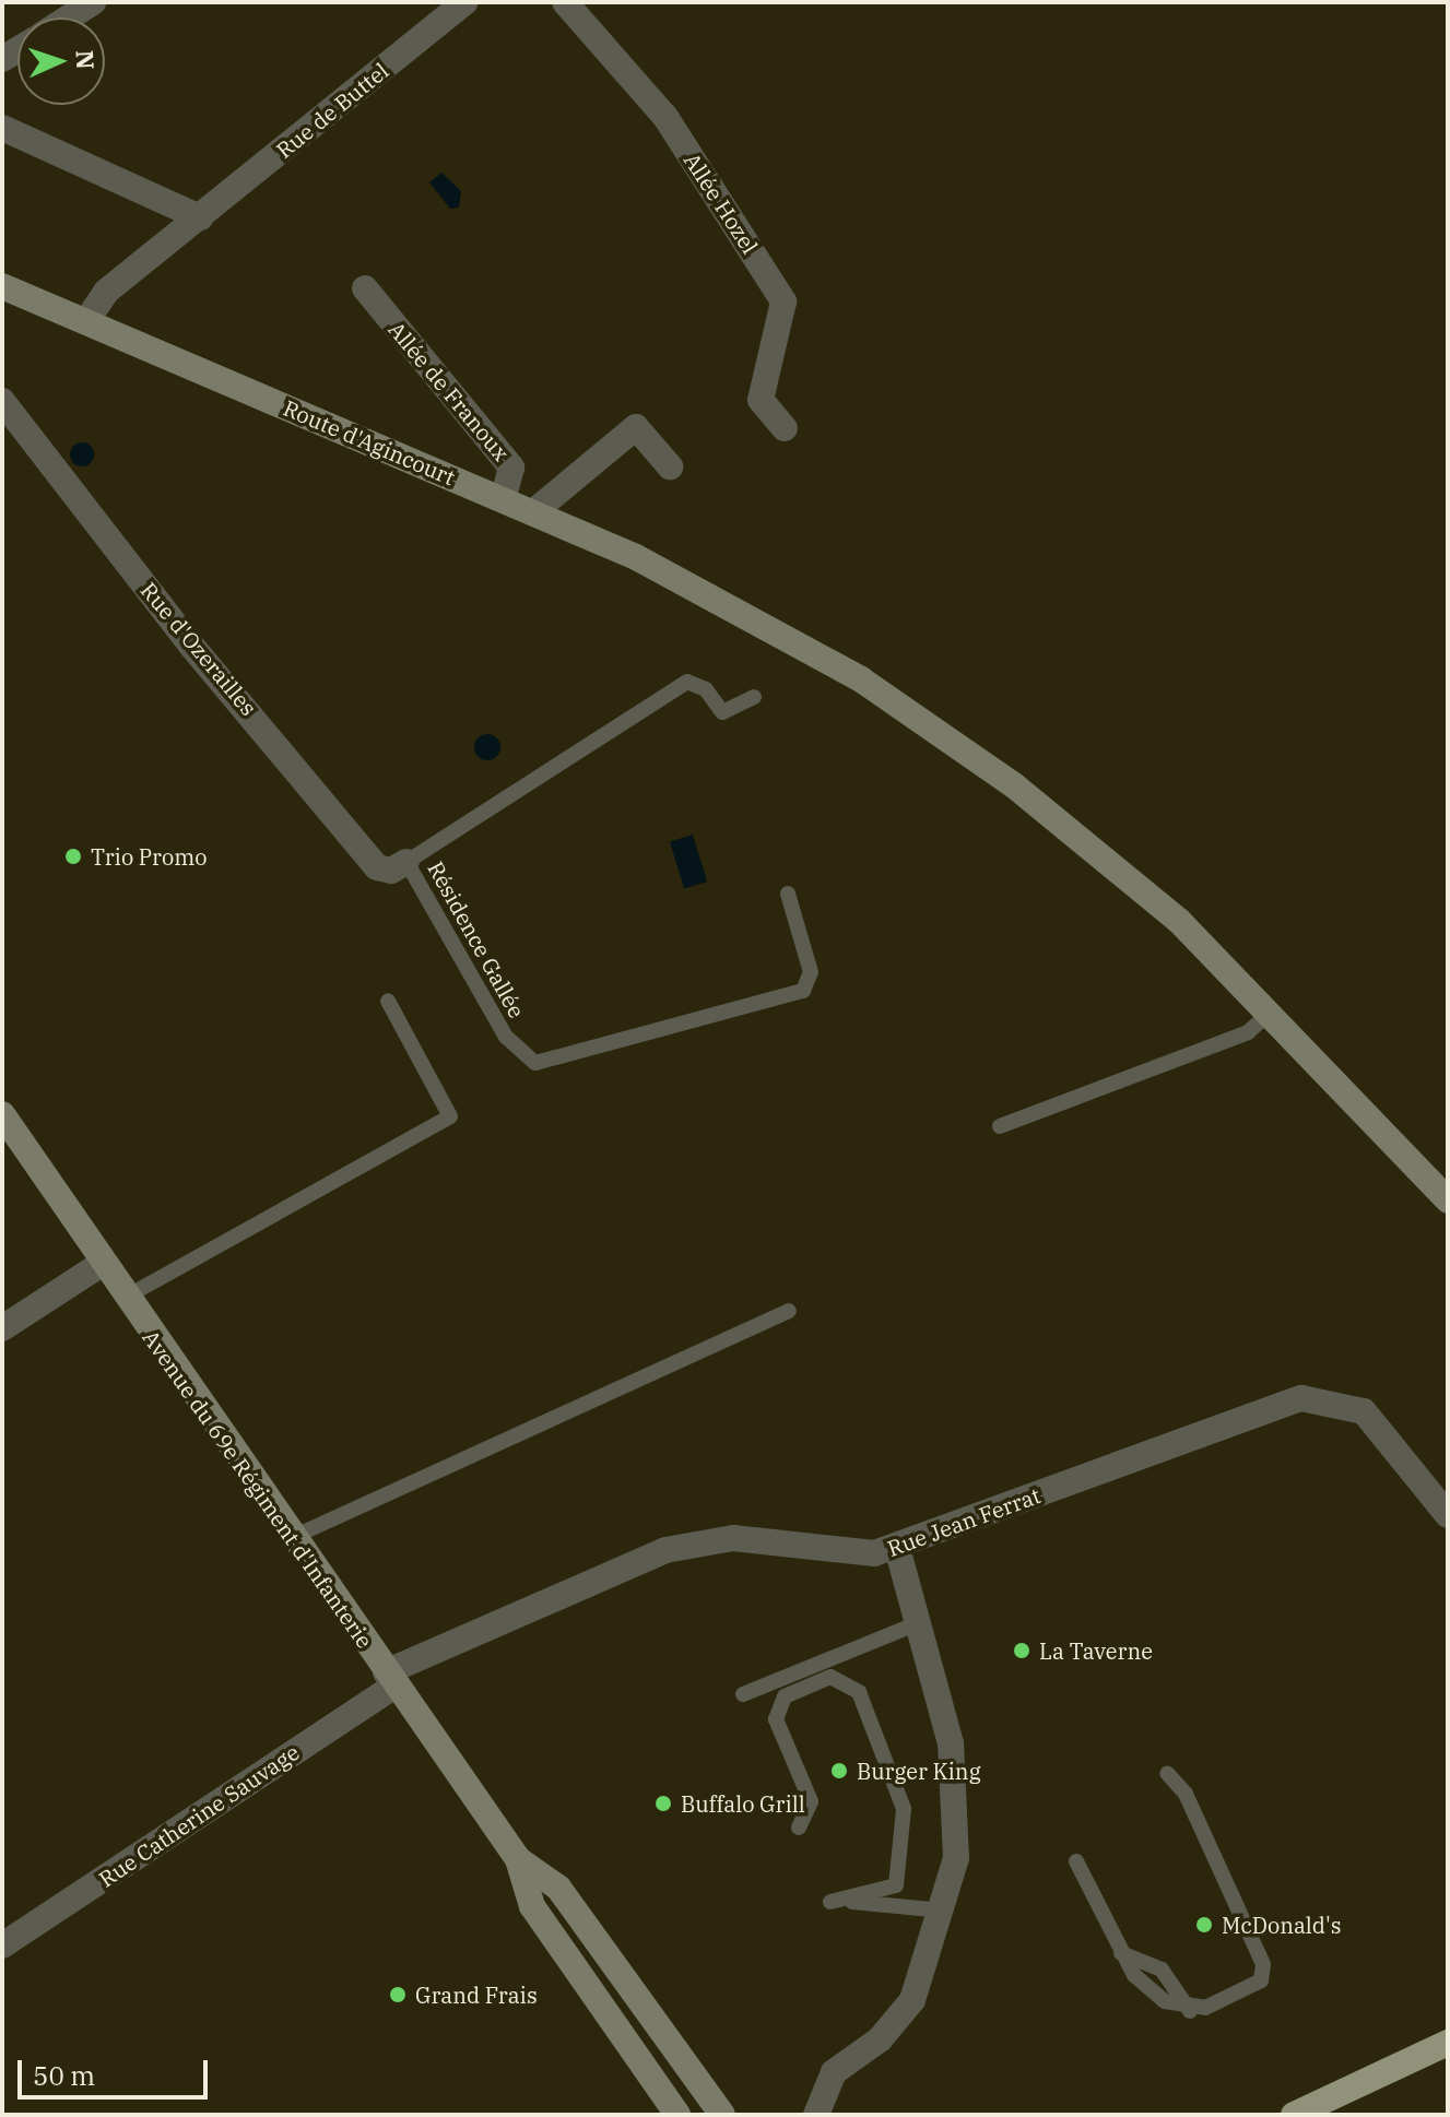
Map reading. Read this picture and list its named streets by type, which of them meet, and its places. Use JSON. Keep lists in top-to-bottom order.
{
  "streets": {
    "street": [
      "Rue de Buttel",
      "Allée Hozel",
      "Allée de Franoux",
      "Route d'Agincourt",
      "Rue d'Ozerailles",
      "Avenue du 69e Régiment d'Infanterie",
      "Rue Jean Ferrat",
      "Rue Catherine Sauvage"
    ],
    "lane": ["Résidence Gallée"]
  },
  "crossings": [
    ["Rue de Buttel", "Route d'Agincourt"],
    ["Allée de Franoux", "Route d'Agincourt"],
    ["Rue d'Ozerailles", "Résidence Gallée"],
    ["Avenue du 69e Régiment d'Infanterie", "Rue Jean Ferrat"],
    ["Avenue du 69e Régiment d'Infanterie", "Rue Catherine Sauvage"],
    ["Rue Jean Ferrat", "Rue Catherine Sauvage"]
  ],
  "places": [
    "Trio Promo",
    "La Taverne",
    "Burger King",
    "Buffalo Grill",
    "McDonald's",
    "Grand Frais"
  ],
  "scale_bar": "50 m",
  "north": "right"
}
